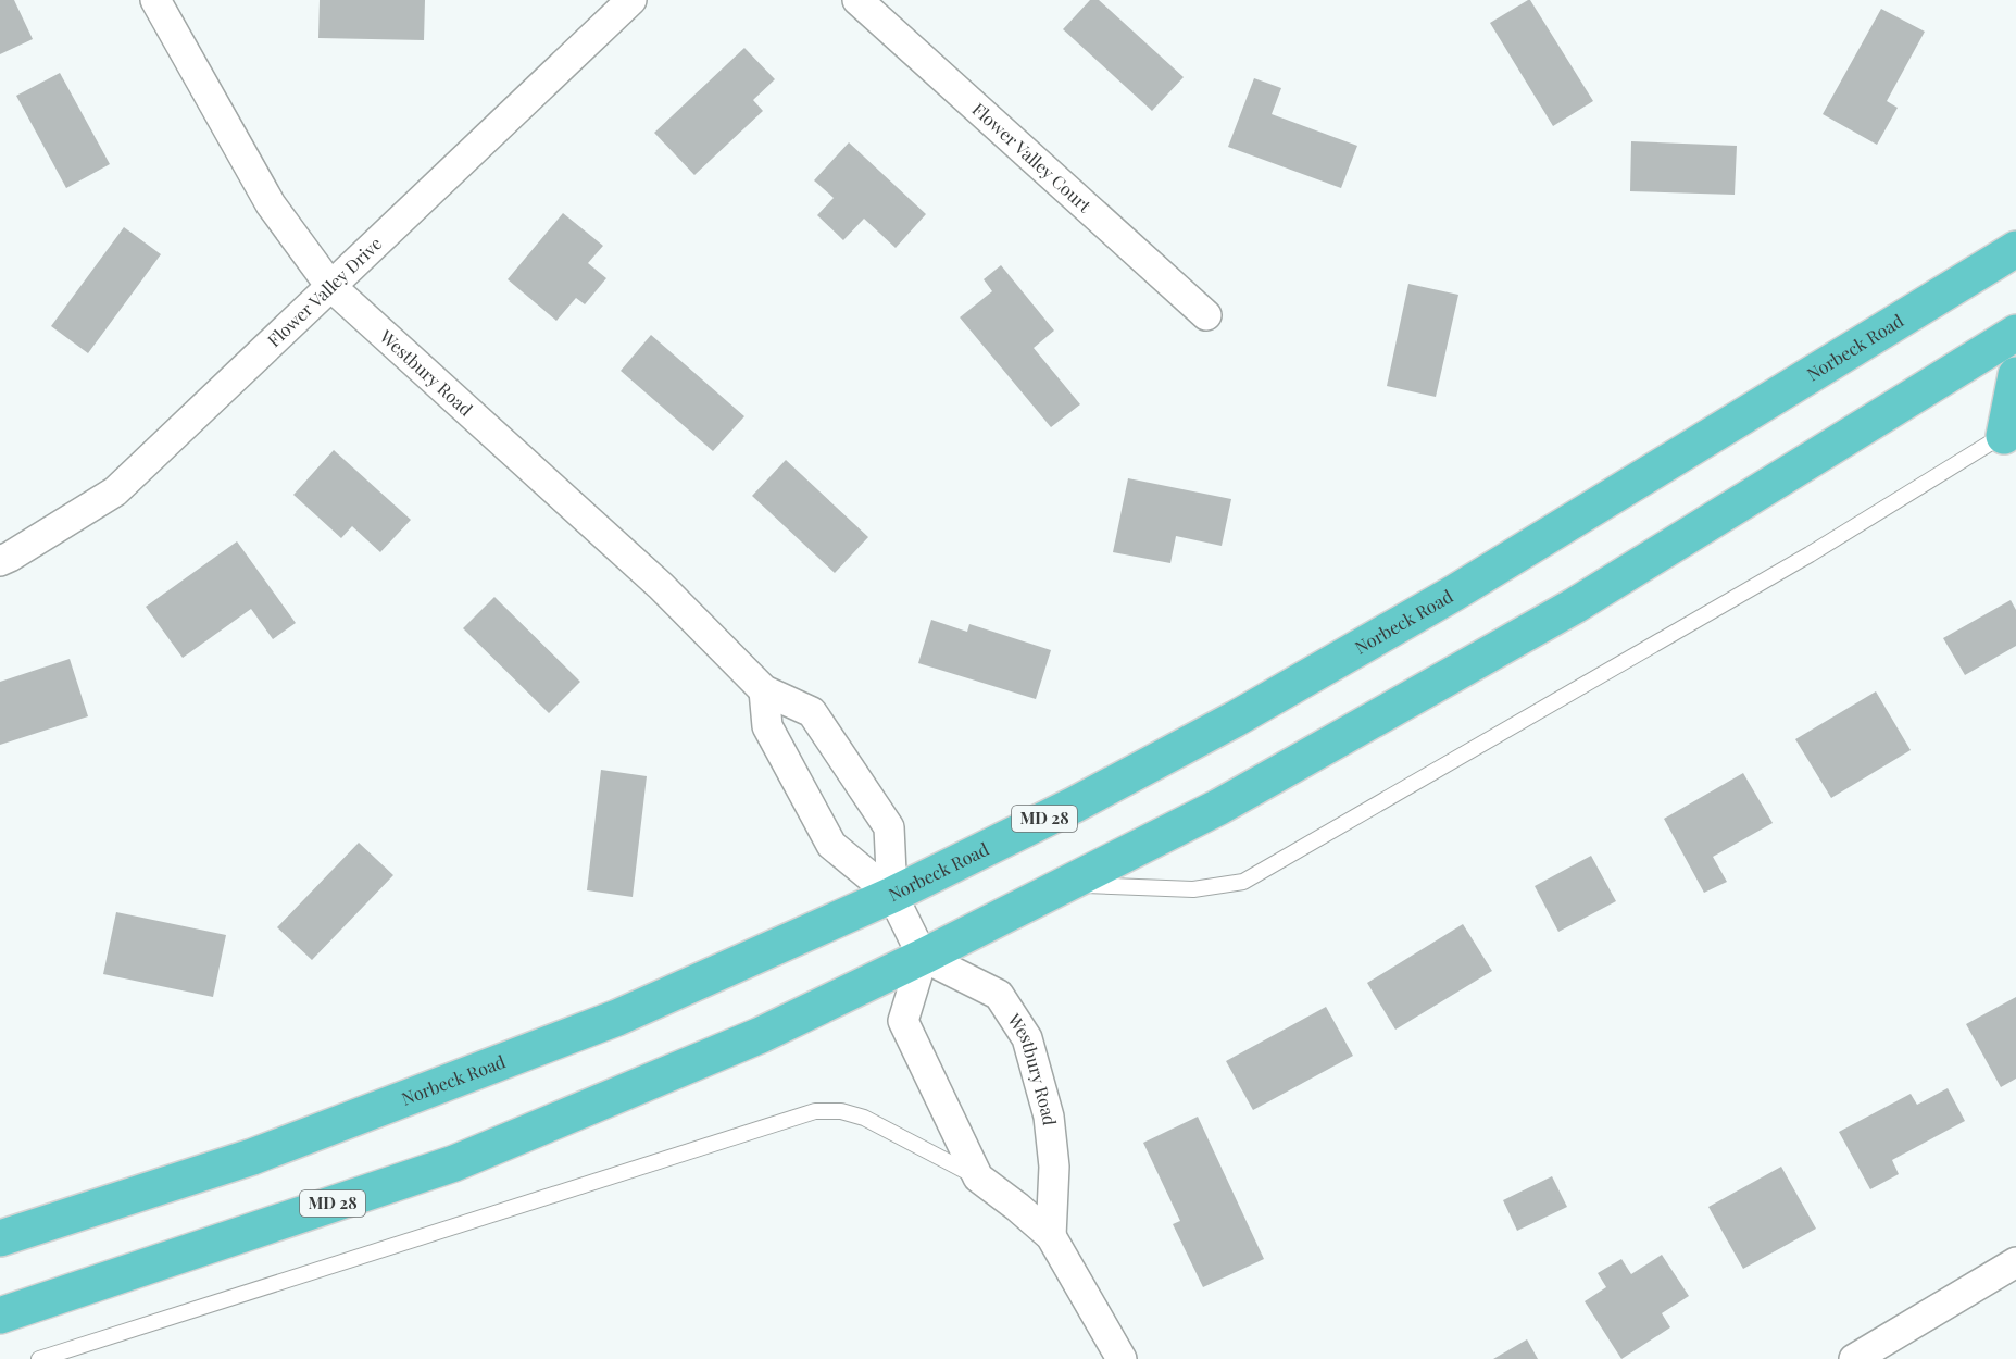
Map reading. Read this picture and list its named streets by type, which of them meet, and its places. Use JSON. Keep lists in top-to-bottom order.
{
  "streets": {
    "main road": ["Norbeck Road", "MD 28"],
    "street": ["Flower Valley Court", "Flower Valley Drive", "Westbury Road"]
  },
  "crossings": [
    ["Flower Valley Drive", "Westbury Road"],
    ["Norbeck Road", "Westbury Road"],
    ["Westbury Road", "MD 28"]
  ]
}
